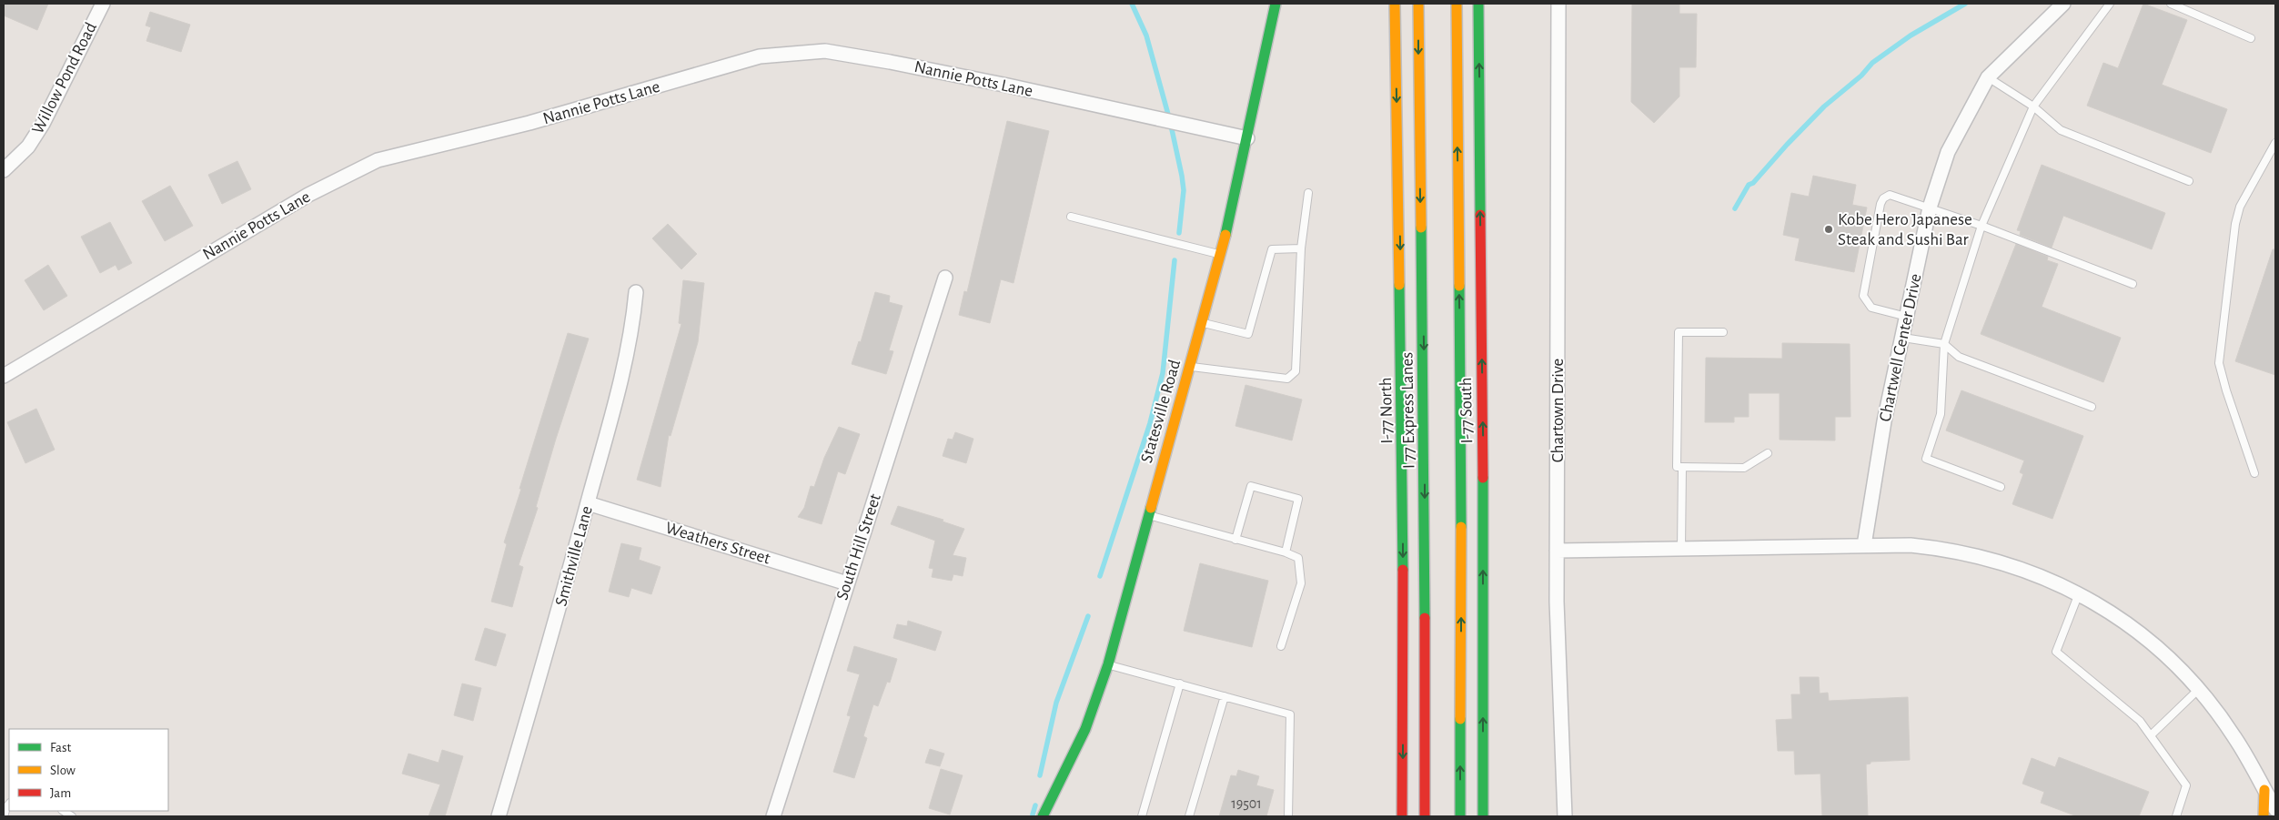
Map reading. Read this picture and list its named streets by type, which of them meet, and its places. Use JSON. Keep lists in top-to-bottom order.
{
  "streets": {
    "main road": [
      "I-77 North",
      "I 77 Express Lanes",
      "I-77 South",
      "Statesville Road"
    ],
    "street": [
      "Willow Pond Road",
      "Nannie Potts Lane",
      "Chartwell Center Drive",
      "Chartown Drive",
      "Weathers Street",
      "South Hill Street",
      "Smithville Lane"
    ]
  },
  "crossings": [
    ["Nannie Potts Lane", "Statesville Road"],
    ["Weathers Street", "South Hill Street"],
    ["Weathers Street", "Smithville Lane"]
  ],
  "places": ["Kobe Hero Japanese Steak and Sushi Bar"],
  "house_numbers": ["19501"],
  "legend": ["Fast", "Slow", "Jam"]
}
